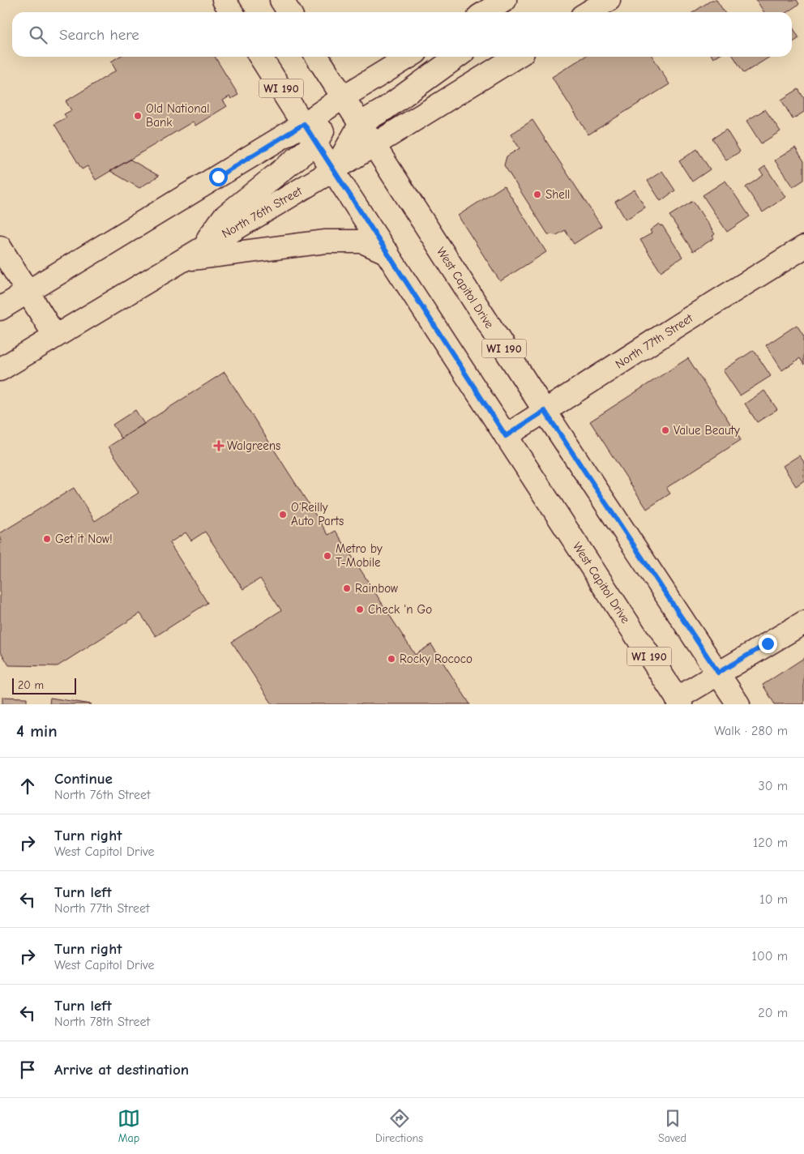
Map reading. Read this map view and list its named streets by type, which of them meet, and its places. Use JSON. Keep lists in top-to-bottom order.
{
  "streets": {
    "main road": [
      "WI 190",
      "North 76th Street",
      "West Capitol Drive",
      "North 77th Street"
    ]
  },
  "crossings": [
    ["North 76th Street", "West Capitol Drive"],
    ["West Capitol Drive", "North 77th Street"]
  ],
  "places": {
    "other": [
      "Old National Bank",
      "Shell",
      "Value Beauty",
      "O'Reilly Auto Parts",
      "Get it Now!",
      "Metro by T-Mobile",
      "Rainbow",
      "Check 'n Go",
      "Rocky Rococo"
    ],
    "health": ["Walgreens"]
  },
  "scale_bar": "20 m",
  "page": {
    "search": "Search here",
    "scale": "20 m",
    "heading": ["4 min", "Walk · 280 m"],
    "list": [
      ["Continue", "North 76th Street", "30 m"],
      ["Turn right", "West Capitol Drive", "120 m"],
      ["Turn left", "North 77th Street", "10 m"],
      ["Turn right", "West Capitol Drive", "100 m"],
      ["Turn left", "North 78th Street", "20 m"],
      "Arrive at destination"
    ],
    "nav": ["Map", "Directions", "Saved"]
  }
}
